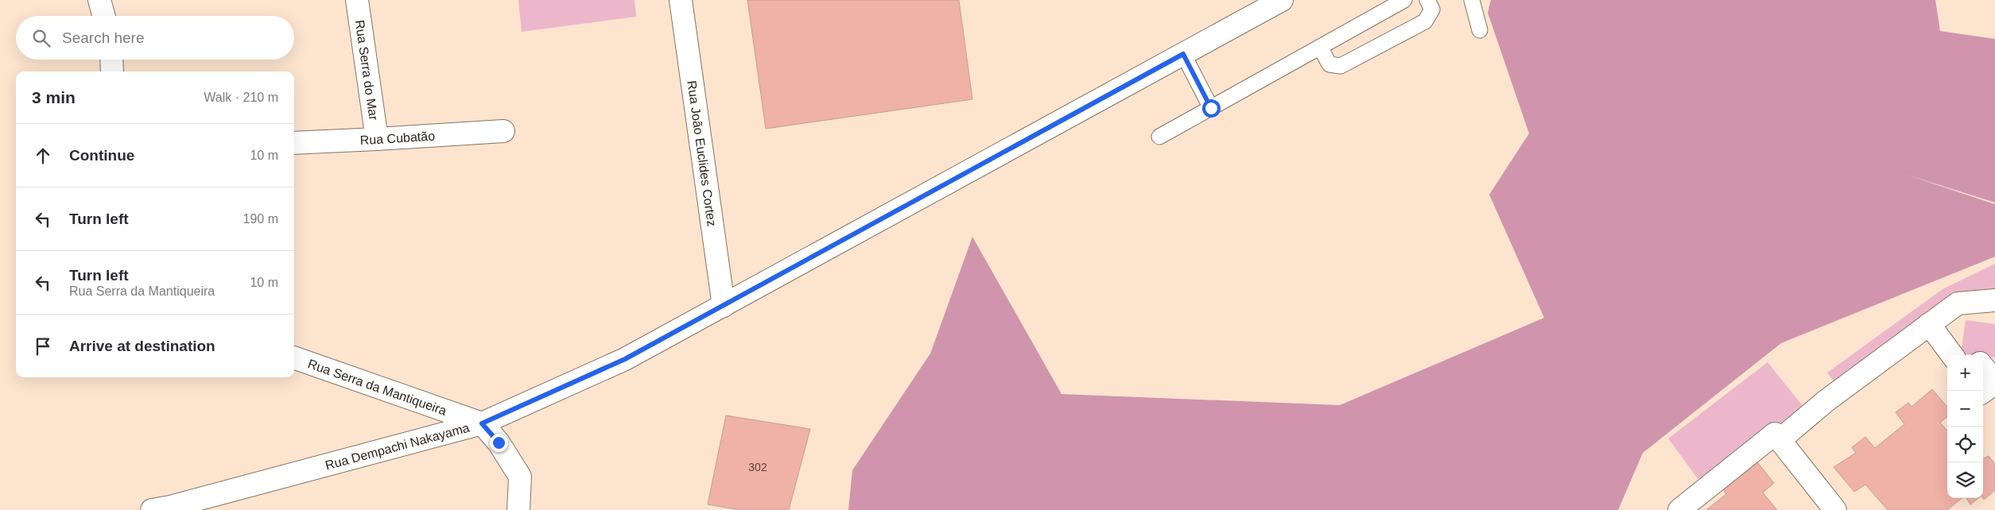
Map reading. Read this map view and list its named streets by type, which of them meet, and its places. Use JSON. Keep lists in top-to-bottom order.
{
  "streets": {
    "street": [
      "Rua Serra do Mar",
      "Rua Cubatão",
      "Rua João Euclides Cortez",
      "Rua Serra da Mantiqueira",
      "Rua Dempachi Nakayama"
    ]
  },
  "crossings": [
    ["Rua Serra do Mar", "Rua Cubatão"],
    ["Rua João Euclides Cortez", "Rua Dempachi Nakayama"],
    ["Rua Serra da Mantiqueira", "Rua Dempachi Nakayama"]
  ],
  "house_numbers": ["302"],
  "page": {
    "search": "Search here",
    "heading": ["3 min", "Walk · 210 m"],
    "list": [
      ["Continue", "10 m"],
      ["Turn left", "190 m"],
      ["Turn left", "Rua Serra da Mantiqueira", "10 m"],
      "Arrive at destination"
    ],
    "map_buttons": ["+", "−"]
  }
}
